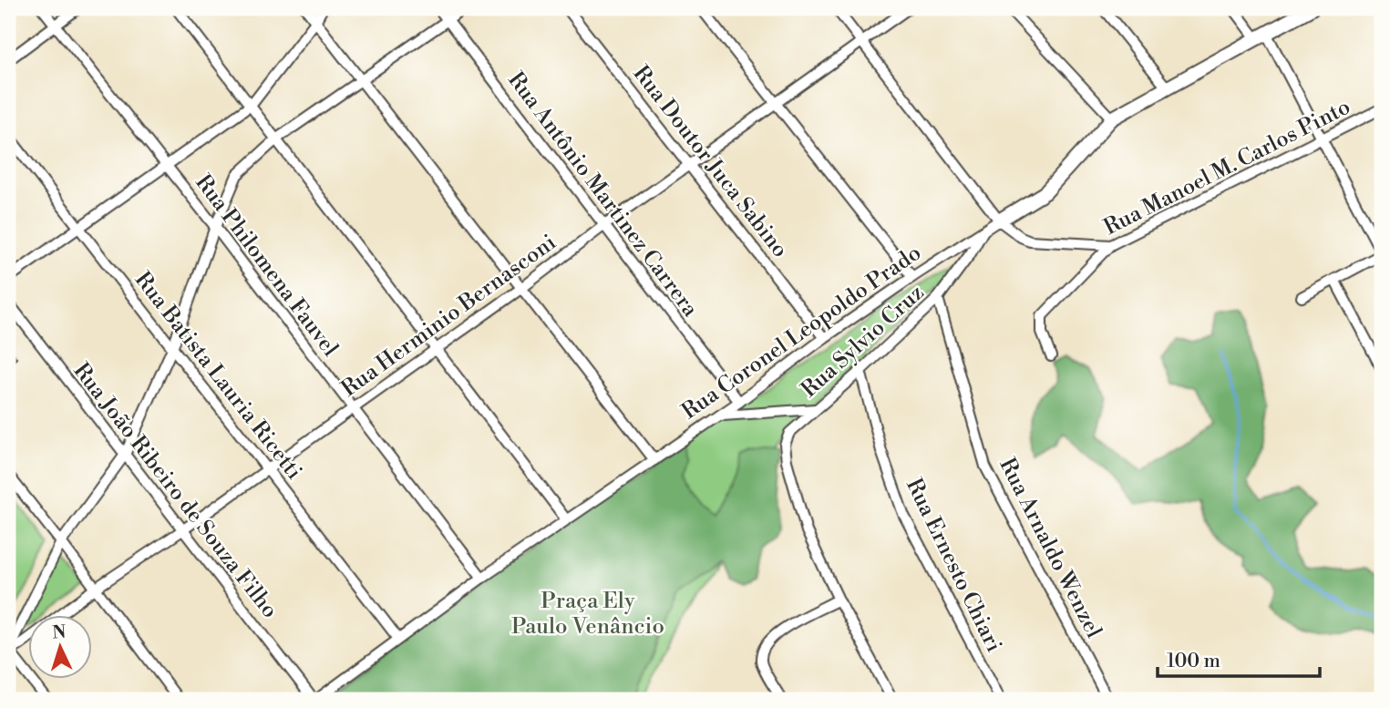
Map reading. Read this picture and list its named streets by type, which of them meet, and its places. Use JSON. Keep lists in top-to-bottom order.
{
  "streets": {
    "street": [
      "Rua Doutor Juca Sabino",
      "Rua Manoel M. Carlos Pinto",
      "Rua Antônio Martinez Carrera",
      "Rua Philomena Fauvel",
      "Rua Herminio Bernasconi",
      "Rua Coronel Leopoldo Prado",
      "Rua Sylvio Cruz",
      "Rua Batista Lauria Ricetti",
      "Rua João Ribeiro de Souza Filho",
      "Rua Arnaldo Wenzel",
      "Rua Ernesto Chiari"
    ]
  },
  "crossings": [
    ["Rua Doutor Juca Sabino", "Rua Herminio Bernasconi"],
    ["Rua Doutor Juca Sabino", "Rua Coronel Leopoldo Prado"],
    ["Rua Antônio Martinez Carrera", "Rua Herminio Bernasconi"],
    ["Rua Antônio Martinez Carrera", "Rua Coronel Leopoldo Prado"],
    ["Rua Philomena Fauvel", "Rua Herminio Bernasconi"],
    ["Rua Philomena Fauvel", "Rua Coronel Leopoldo Prado"],
    ["Rua Herminio Bernasconi", "Rua Batista Lauria Ricetti"],
    ["Rua Herminio Bernasconi", "Rua João Ribeiro de Souza Filho"],
    ["Rua Coronel Leopoldo Prado", "Rua Sylvio Cruz"],
    ["Rua Coronel Leopoldo Prado", "Rua Batista Lauria Ricetti"],
    ["Rua Coronel Leopoldo Prado", "Rua João Ribeiro de Souza Filho"],
    ["Rua Sylvio Cruz", "Rua Arnaldo Wenzel"],
    ["Rua Sylvio Cruz", "Rua Ernesto Chiari"]
  ],
  "parks": ["Praça Ely Paulo Venâncio"],
  "scale_bar": "100 m",
  "north": "top"
}
